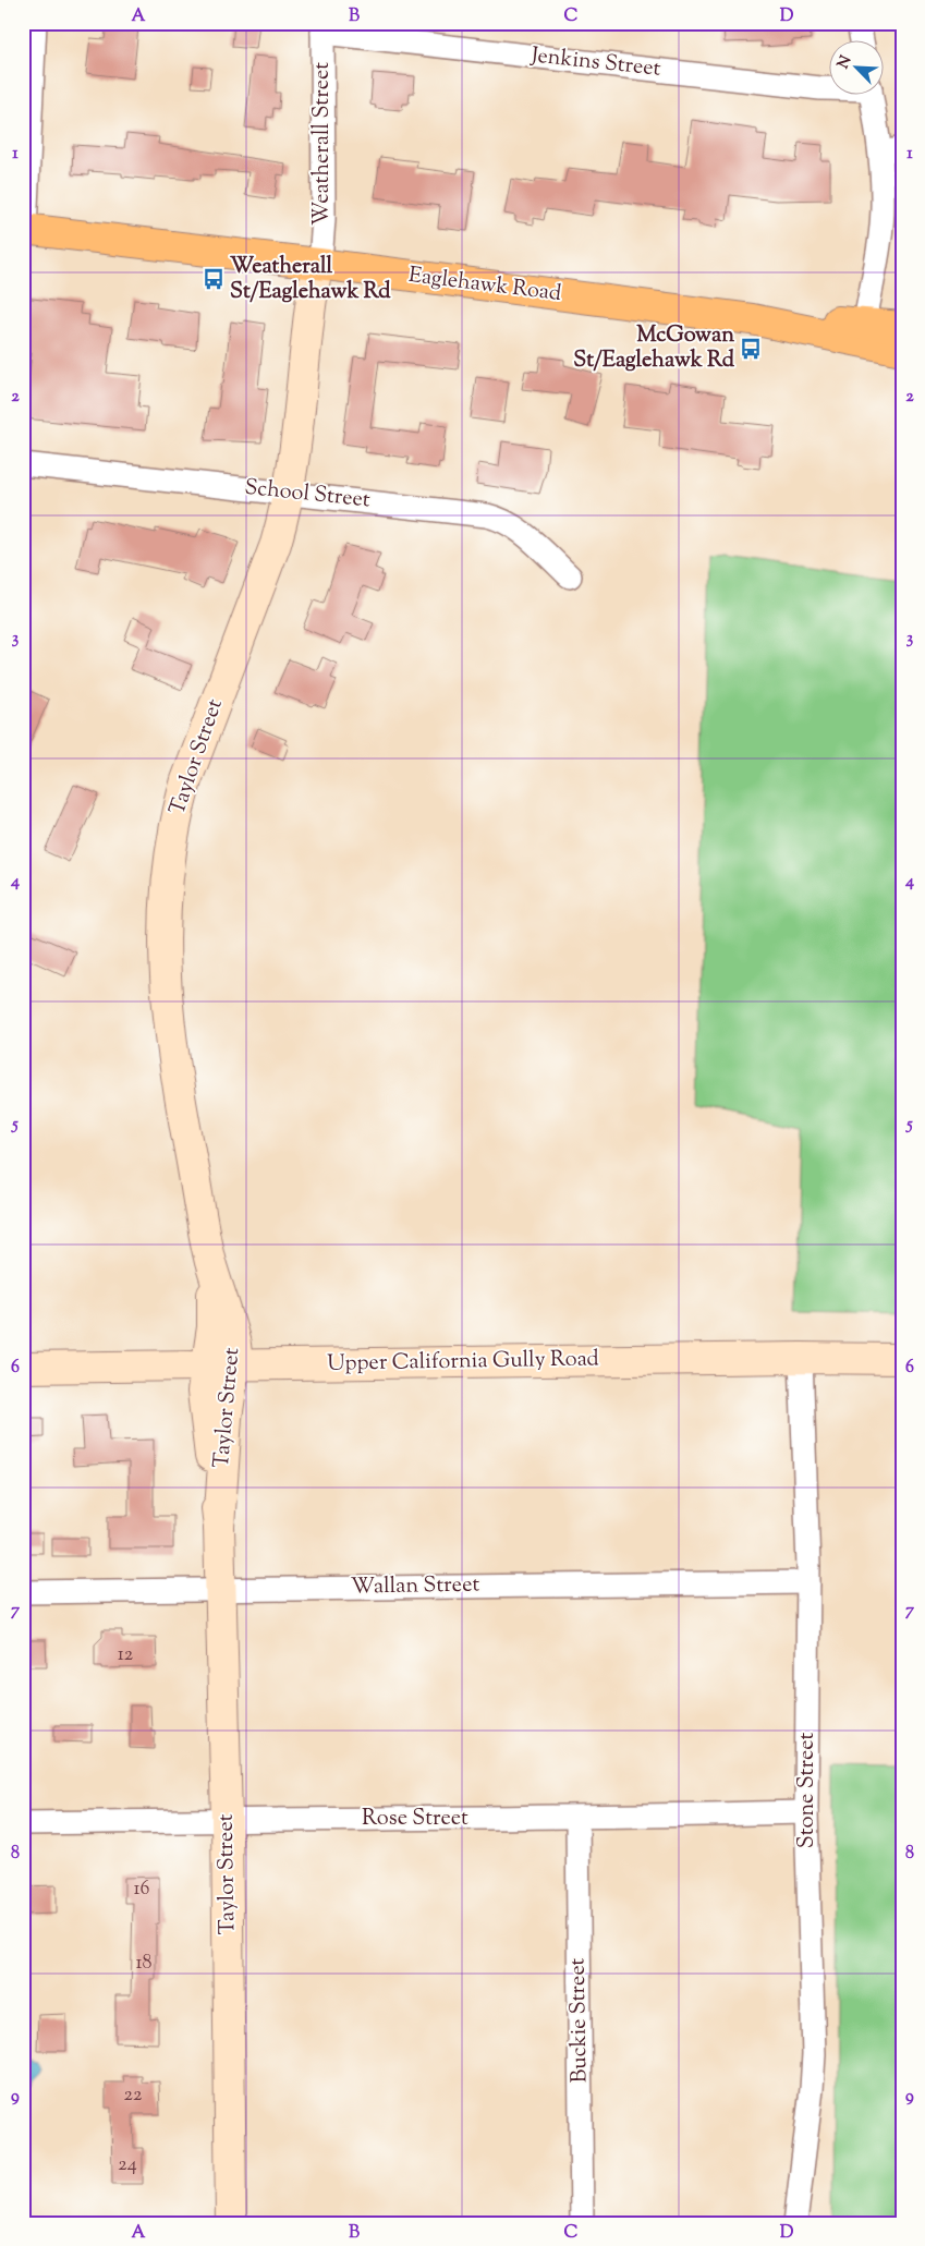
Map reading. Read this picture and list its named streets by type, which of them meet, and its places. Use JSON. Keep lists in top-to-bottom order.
{
  "streets": {
    "main road": ["Eaglehawk Road"],
    "street": [
      "Jenkins Street",
      "Weatherall Street",
      "School Street",
      "Taylor Street",
      "Upper California Gully Road",
      "Wallan Street",
      "Stone Street",
      "Rose Street",
      "Buckie Street"
    ]
  },
  "crossings": [
    ["Jenkins Street", "Weatherall Street"],
    ["Weatherall Street", "Eaglehawk Road"],
    ["Weatherall Street", "Taylor Street"],
    ["Eaglehawk Road", "Taylor Street"],
    ["School Street", "Taylor Street"],
    ["Taylor Street", "Upper California Gully Road"],
    ["Taylor Street", "Wallan Street"],
    ["Taylor Street", "Rose Street"],
    ["Upper California Gully Road", "Stone Street"],
    ["Wallan Street", "Stone Street"],
    ["Stone Street", "Rose Street"],
    ["Rose Street", "Buckie Street"]
  ],
  "places": {
    "bus stop": ["Weatherall St/Eaglehawk Rd", "McGowan St/Eaglehawk Rd"]
  },
  "house_numbers": [
    "12",
    "16",
    "18",
    "22",
    "24"
  ],
  "north": "top left",
  "grid": {
    "columns": [
      "A",
      "B",
      "C",
      "D"
    ],
    "rows": [
      "1",
      "2",
      "3",
      "4",
      "5",
      "6",
      "7",
      "8",
      "9"
    ]
  }
}
